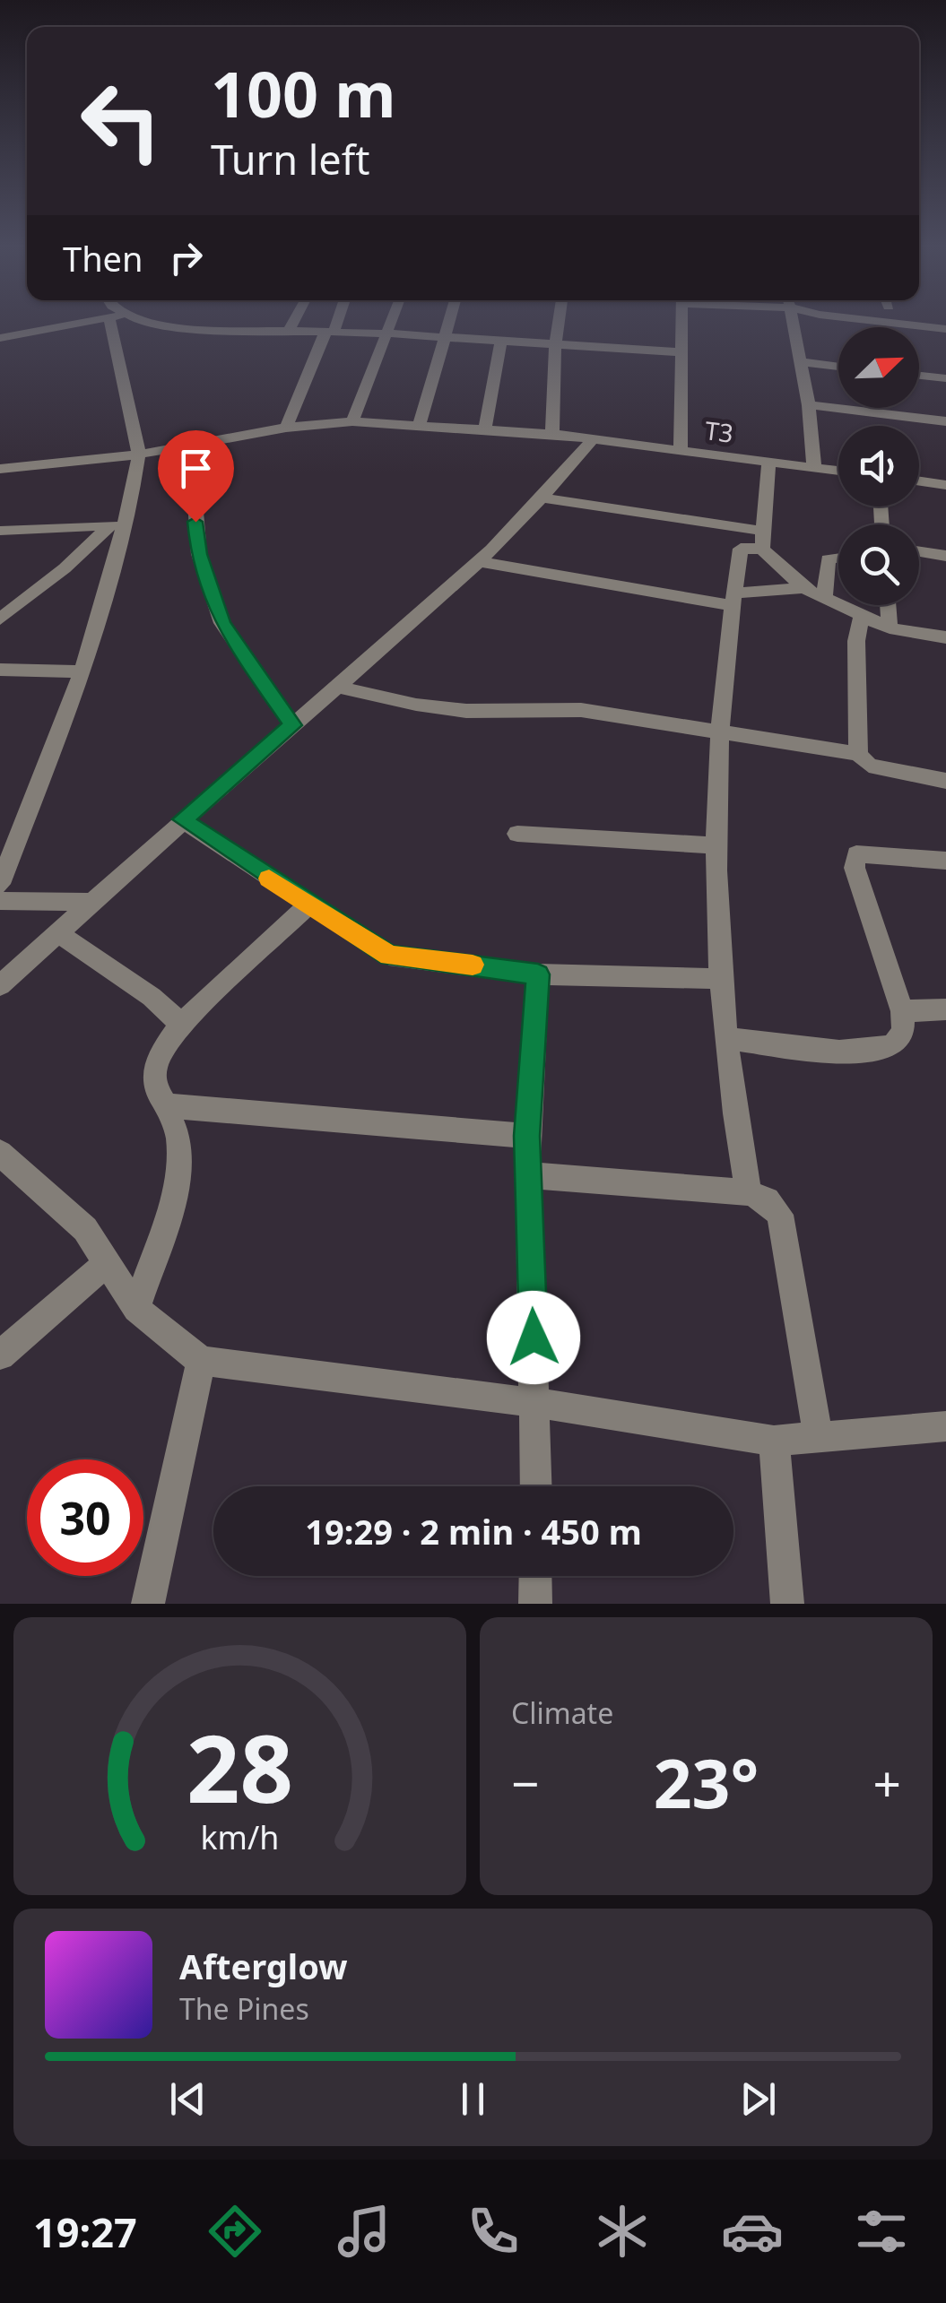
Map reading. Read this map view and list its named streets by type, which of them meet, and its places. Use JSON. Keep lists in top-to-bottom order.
{
  "streets": {
    "street": ["T3"]
  },
  "north": "top right",
  "page": {
    "turn": ["100 m", "Turn left"],
    "then": "Then",
    "limit": "30",
    "trip": "19:29 · 2 min · 450 m",
    "tile": "Climate",
    "heat": ["−", "23°", "+"],
    "song": ["Afterglow", "The Pines"],
    "tabs": "19:27",
    "gauge": ["28", "km/h"]
  }
}
